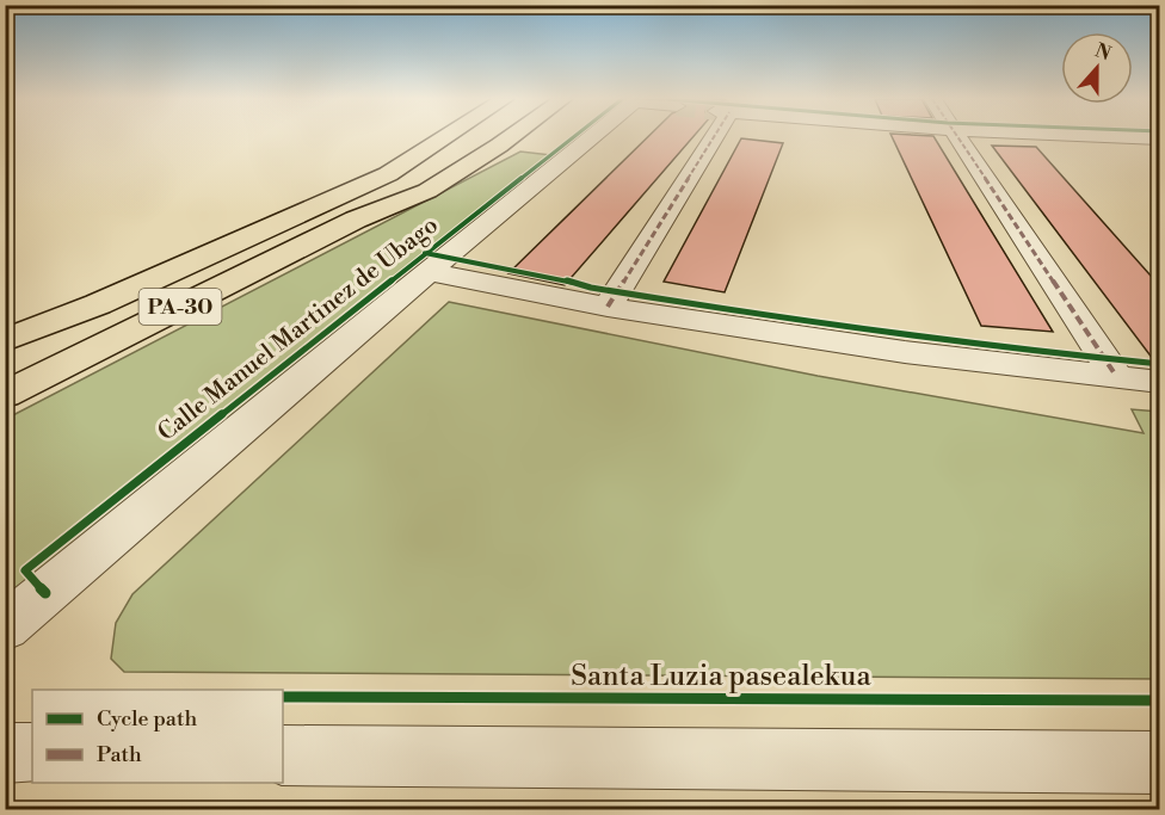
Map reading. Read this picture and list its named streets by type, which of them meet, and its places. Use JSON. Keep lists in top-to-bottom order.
{
  "streets": {
    "highway": ["PA-30"],
    "street": ["Calle Manuel Martinez de Ubago"],
    "cycle path": ["Santa Luzia pasealekua"]
  },
  "legend": ["Cycle path", "Path"],
  "north": "top"
}
